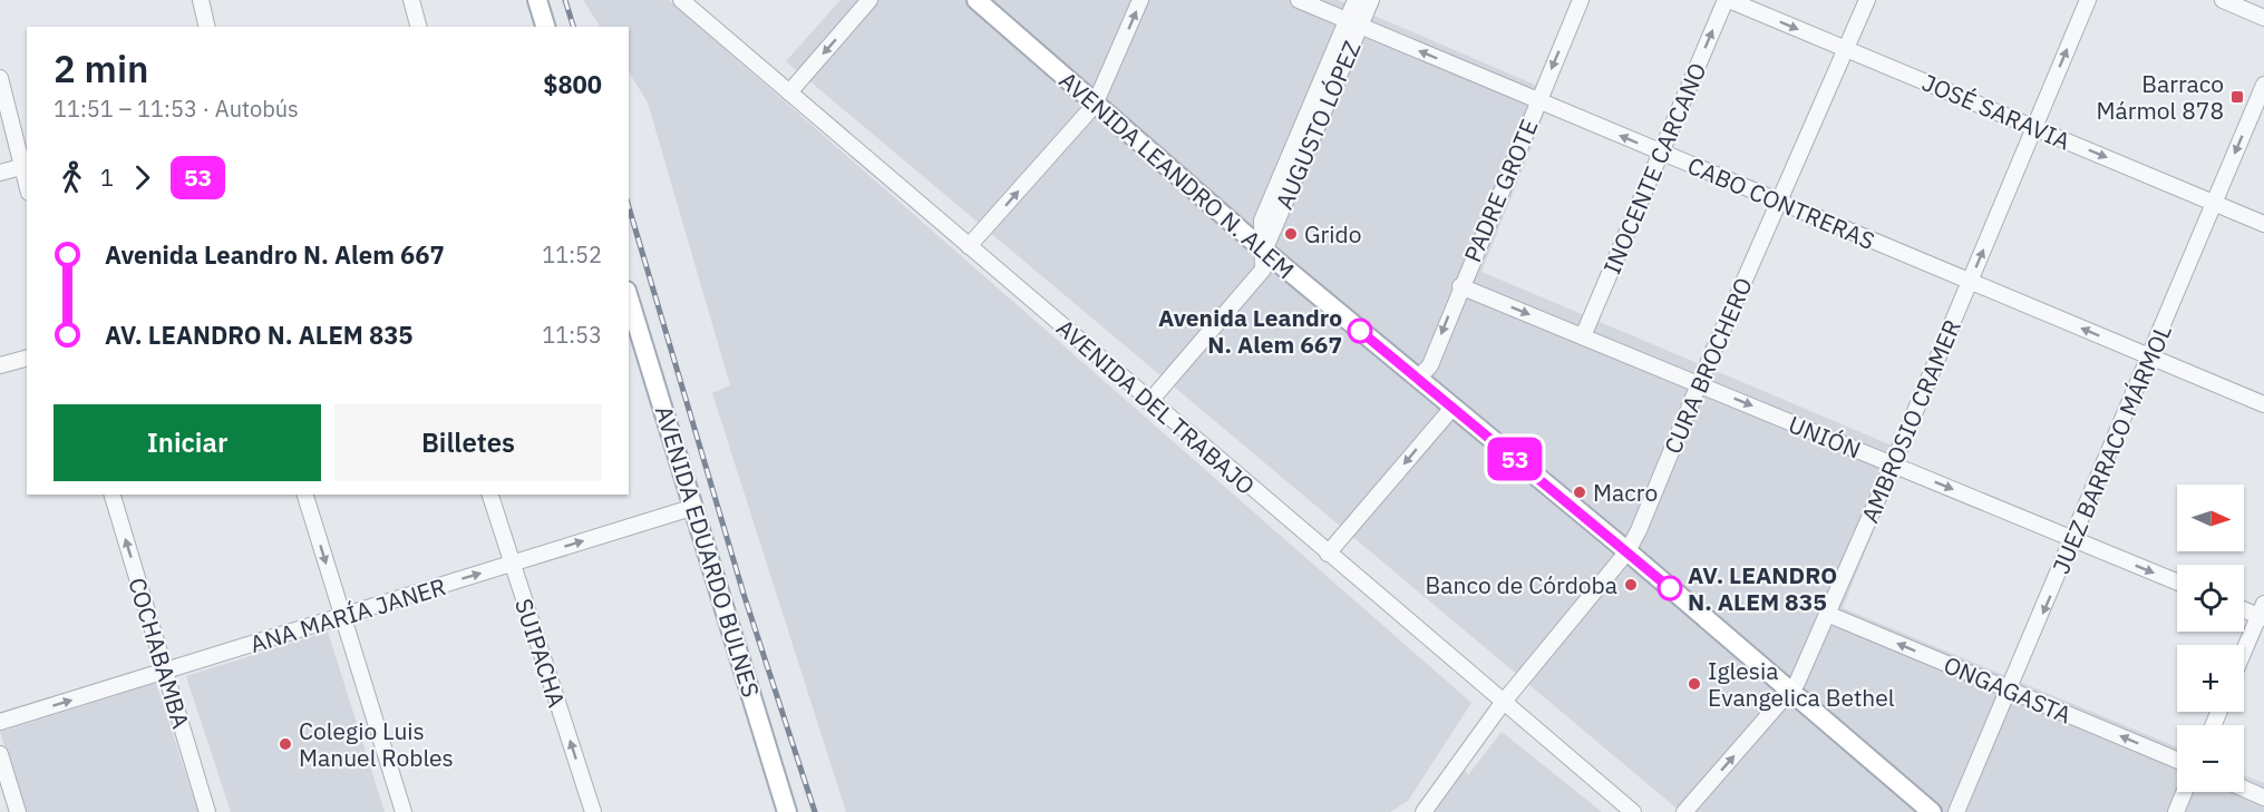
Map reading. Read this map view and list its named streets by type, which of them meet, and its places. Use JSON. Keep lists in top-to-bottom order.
{
  "streets": {
    "main road": ["AVENIDA LEANDRO N. ALEM", "AVENIDA EDUARDO BULNES"],
    "street": [
      "JOSÉ SARAVIA",
      "AUGUSTO LÓPEZ",
      "INOCENTE CARCANO",
      "PADRE GROTE",
      "CABO CONTRERAS",
      "CURA BROCHERO",
      "AVENIDA DEL TRABAJO",
      "AMBROSIO CRAMER",
      "UNIÓN",
      "JUEZ BARRACO MÁRMOL",
      "ANA MARÍA JANER",
      "COCHABAMBA",
      "SUIPACHA",
      "ONGAGASTA"
    ]
  },
  "crossings": [
    ["JOSÉ SARAVIA", "INOCENTE CARCANO"],
    ["JOSÉ SARAVIA", "CURA BROCHERO"],
    ["JOSÉ SARAVIA", "AMBROSIO CRAMER"],
    ["JOSÉ SARAVIA", "JUEZ BARRACO MÁRMOL"],
    ["AUGUSTO LÓPEZ", "AVENIDA LEANDRO N. ALEM"],
    ["AUGUSTO LÓPEZ", "CABO CONTRERAS"],
    ["AUGUSTO LÓPEZ", "AVENIDA DEL TRABAJO"],
    ["INOCENTE CARCANO", "CABO CONTRERAS"],
    ["INOCENTE CARCANO", "UNIÓN"],
    ["AVENIDA LEANDRO N. ALEM", "PADRE GROTE"],
    ["AVENIDA LEANDRO N. ALEM", "CURA BROCHERO"],
    ["AVENIDA LEANDRO N. ALEM", "AMBROSIO CRAMER"],
    ["PADRE GROTE", "CABO CONTRERAS"],
    ["PADRE GROTE", "UNIÓN"],
    ["CABO CONTRERAS", "CURA BROCHERO"],
    ["CABO CONTRERAS", "AMBROSIO CRAMER"],
    ["CABO CONTRERAS", "JUEZ BARRACO MÁRMOL"],
    ["CURA BROCHERO", "AVENIDA DEL TRABAJO"],
    ["CURA BROCHERO", "UNIÓN"],
    ["AMBROSIO CRAMER", "UNIÓN"],
    ["AMBROSIO CRAMER", "ONGAGASTA"],
    ["UNIÓN", "JUEZ BARRACO MÁRMOL"],
    ["JUEZ BARRACO MÁRMOL", "ONGAGASTA"],
    ["AVENIDA EDUARDO BULNES", "ANA MARÍA JANER"],
    ["ANA MARÍA JANER", "COCHABAMBA"],
    ["ANA MARÍA JANER", "SUIPACHA"]
  ],
  "one_way": [
    "JOSÉ SARAVIA",
    "INOCENTE CARCANO",
    "PADRE GROTE",
    "CABO CONTRERAS",
    "AMBROSIO CRAMER",
    "UNIÓN",
    "JUEZ BARRACO MÁRMOL",
    "ANA MARÍA JANER",
    "COCHABAMBA",
    "SUIPACHA",
    "ONGAGASTA"
  ],
  "places": {
    "transit": ["Barraco Mármol 878"],
    "other": [
      "Grido",
      "Avenida Leandro N. Alem 667",
      "Macro",
      "Banco de Córdoba",
      "AV. LEANDRO N. ALEM 835",
      "Iglesia Evangelica Bethel",
      "Colegio Luis Manuel Robles"
    ]
  },
  "lines": ["bus line 53"],
  "north": "right",
  "page": {
    "on_map": "53",
    "heading": ["2 min", "11:51 – 11:53 · Autobús", "$800"],
    "legs": ["1", "53"],
    "list": [
      {
        "name": "Avenida Leandro N. Alem 667",
        "value": "11:52"
      },
      {
        "name": "AV. LEANDRO N. ALEM 835",
        "value": "11:53"
      }
    ],
    "buttons": ["Iniciar", "Billetes"],
    "map_buttons": ["+", "−"]
  }
}
